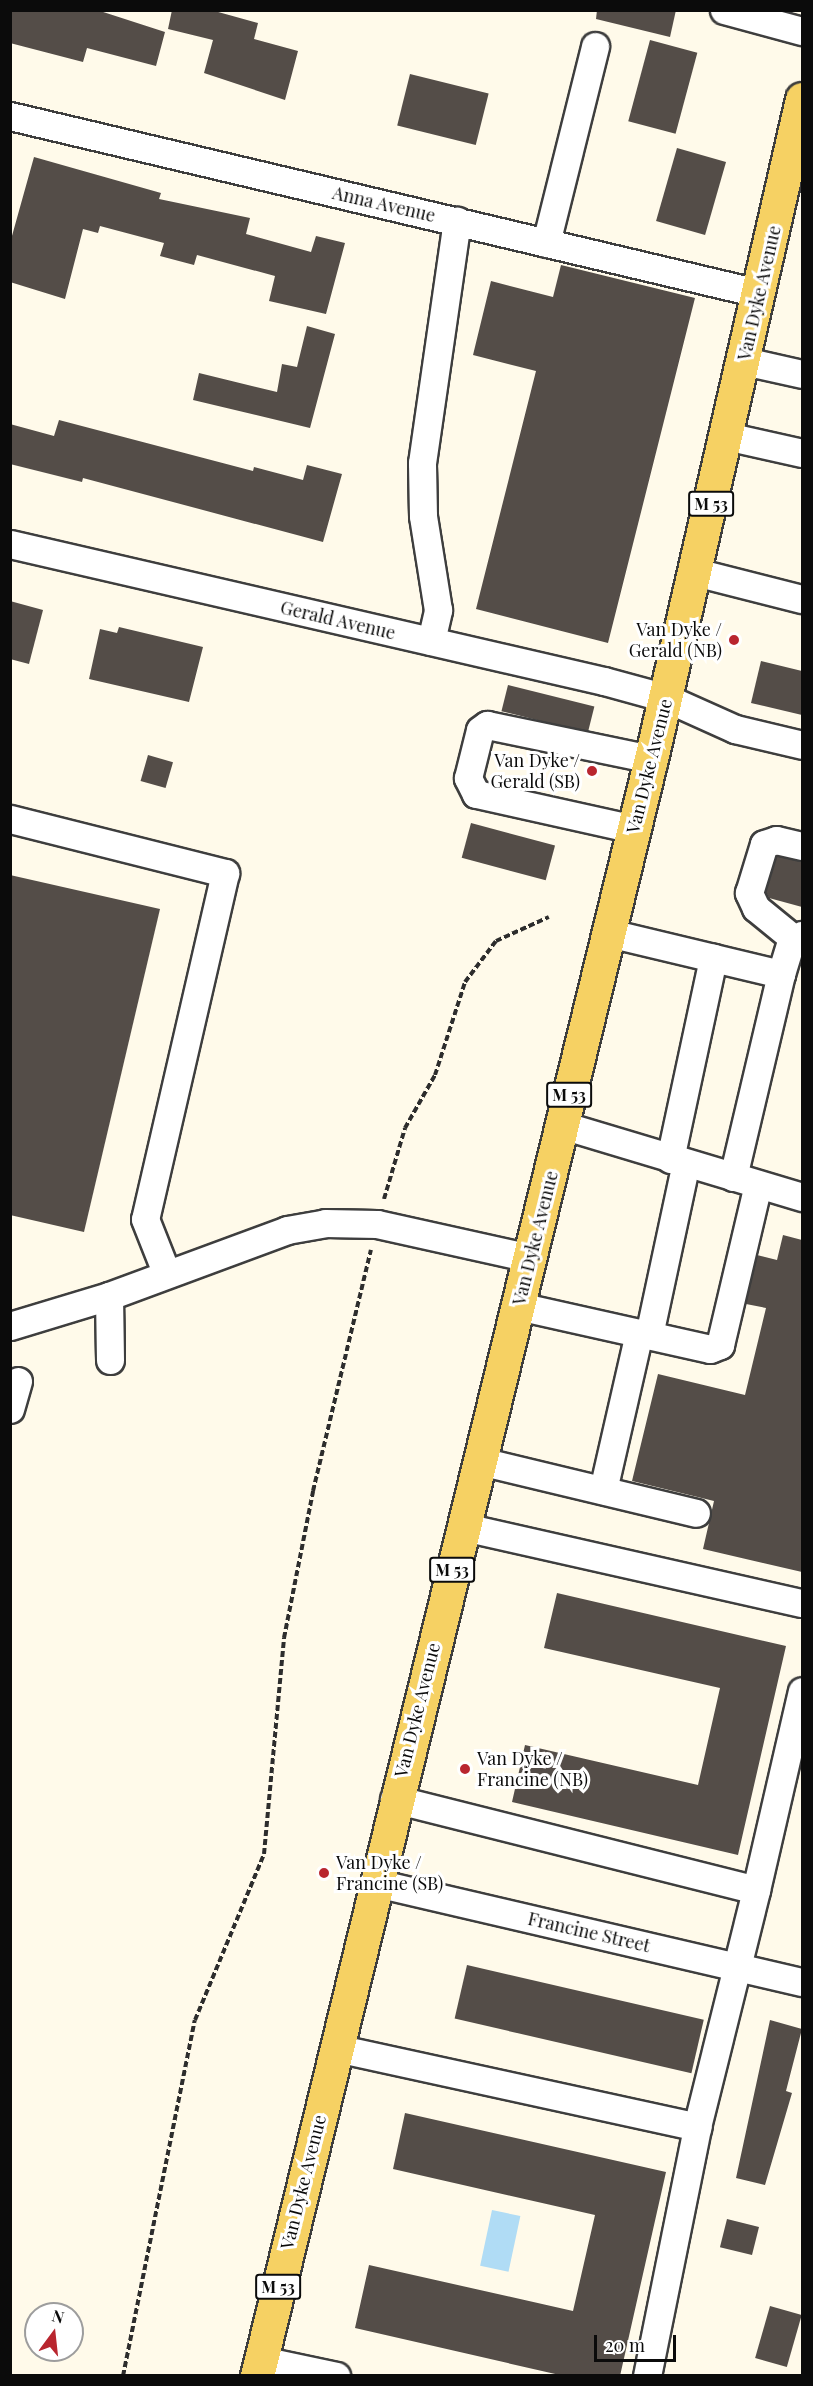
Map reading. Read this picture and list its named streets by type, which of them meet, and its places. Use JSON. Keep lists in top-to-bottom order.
{
  "streets": {
    "main road": ["Van Dyke Avenue", "M 53"],
    "street": ["Anna Avenue", "Gerald Avenue", "Francine Street"]
  },
  "crossings": [
    ["Anna Avenue", "Van Dyke Avenue"],
    ["Van Dyke Avenue", "Gerald Avenue"],
    ["Van Dyke Avenue", "Francine Street"]
  ],
  "places": [
    "Van Dyke / Gerald (NB)",
    "Van Dyke / Gerald (SB)",
    "Van Dyke / Francine (NB)",
    "Van Dyke / Francine (SB)"
  ],
  "scale_bar": "20 m",
  "north": "top"
}
